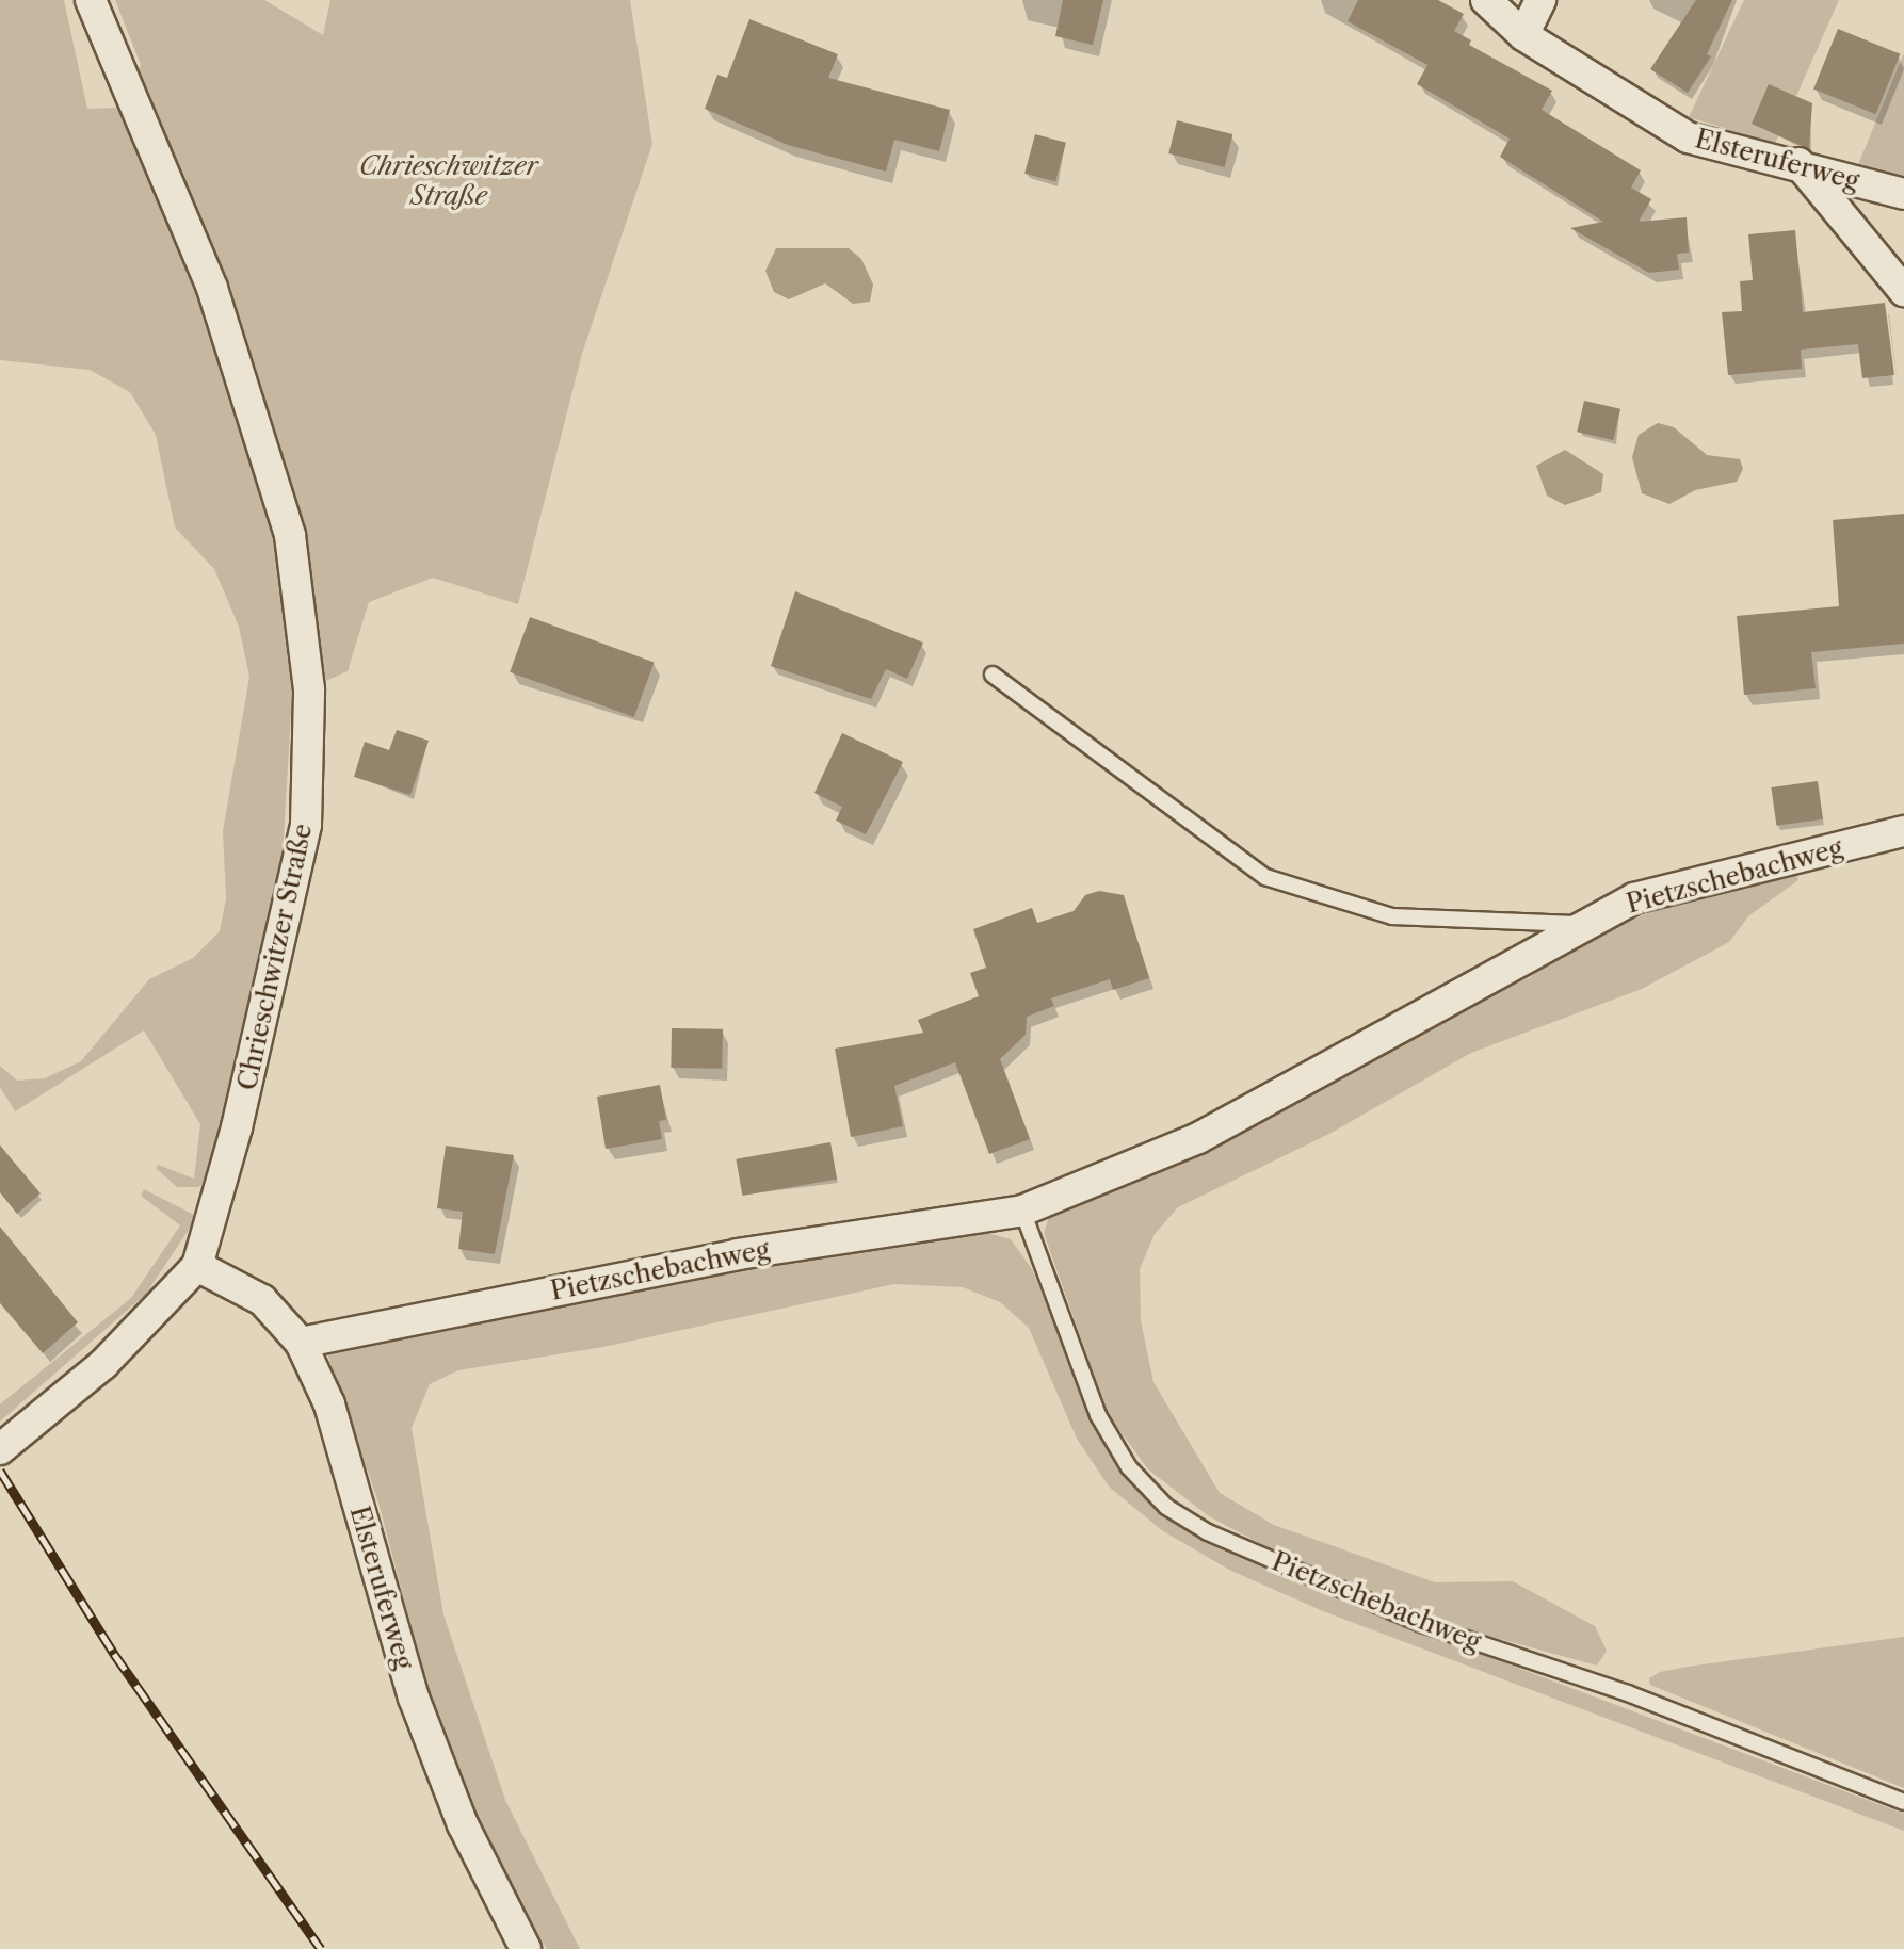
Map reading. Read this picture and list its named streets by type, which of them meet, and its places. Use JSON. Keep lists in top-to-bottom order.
{
  "streets": {
    "street": ["Elsteruferweg", "Pietzschebachweg", "Chrieschwitzer Straße"]
  },
  "crossings": [
    ["Elsteruferweg", "Pietzschebachweg"],
    ["Elsteruferweg", "Chrieschwitzer Straße"]
  ],
  "parks": ["Chrieschwitzer Straße"]
}
